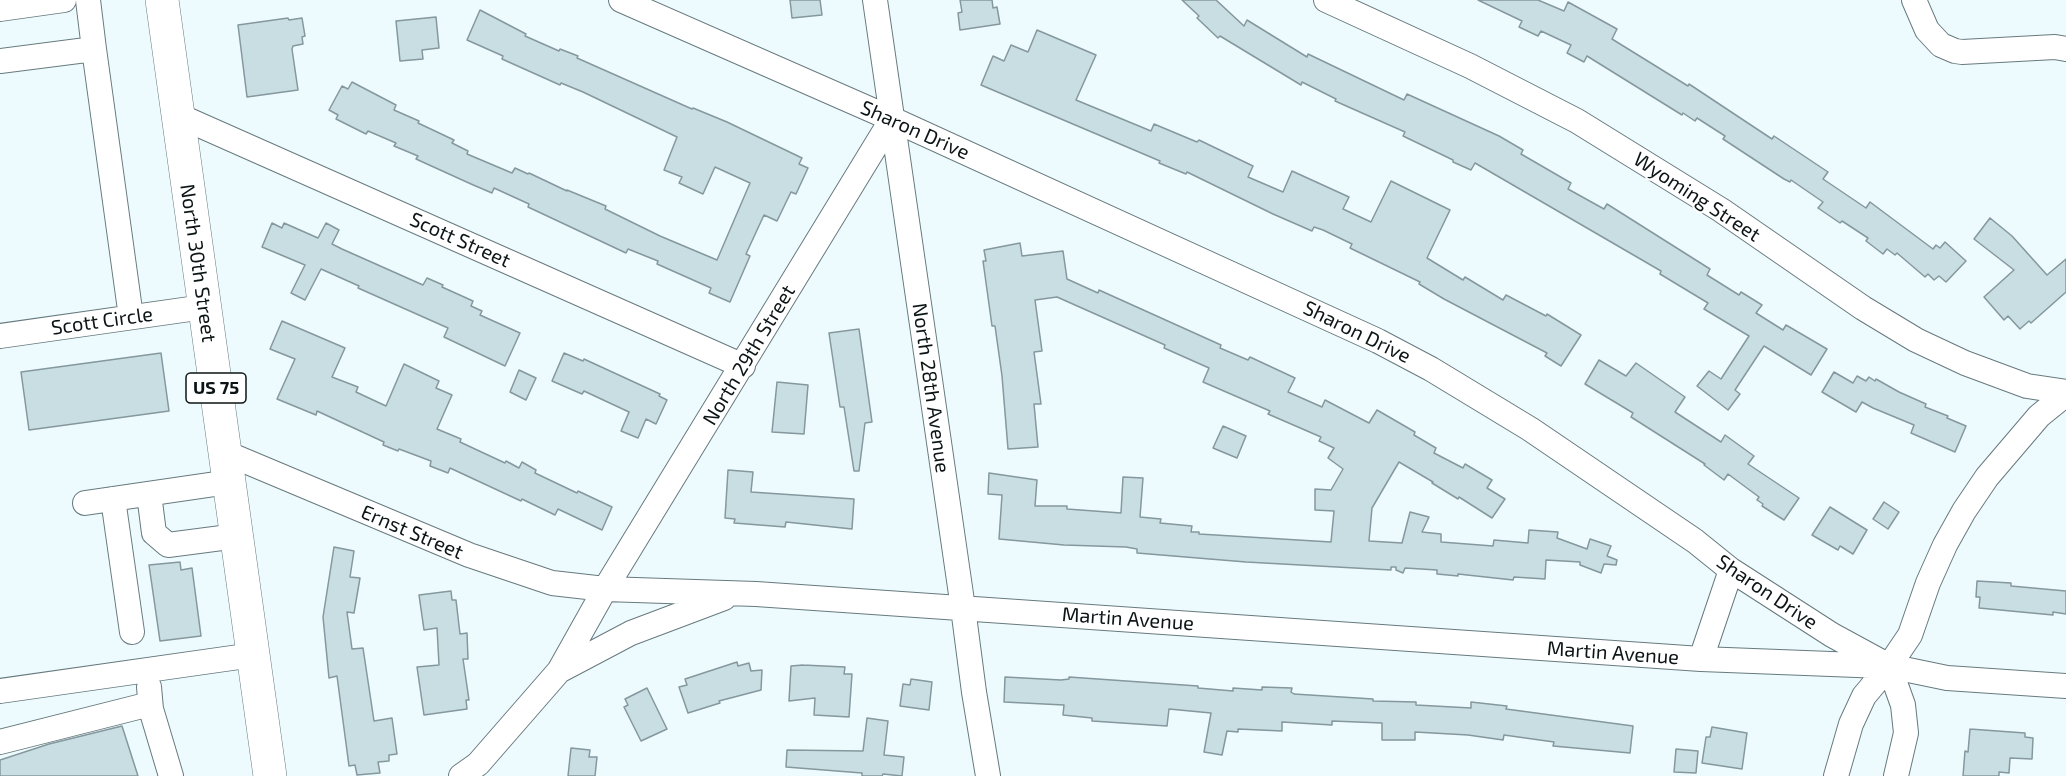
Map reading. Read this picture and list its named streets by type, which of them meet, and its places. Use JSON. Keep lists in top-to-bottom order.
{
  "streets": {
    "highway": ["North 30th Street", "US 75"],
    "street": [
      "Sharon Drive",
      "Wyoming Street",
      "Scott Street",
      "Scott Circle",
      "North 29th Street",
      "North 28th Avenue",
      "Ernst Street",
      "Martin Avenue"
    ]
  },
  "crossings": [
    ["Sharon Drive", "North 29th Street"],
    ["Sharon Drive", "North 28th Avenue"],
    ["Sharon Drive", "Martin Avenue"],
    ["Scott Street", "North 30th Street"],
    ["Scott Street", "North 29th Street"],
    ["North 30th Street", "Scott Circle"],
    ["North 30th Street", "Ernst Street"],
    ["North 29th Street", "North 28th Avenue"],
    ["North 29th Street", "Ernst Street"],
    ["North 29th Street", "Martin Avenue"],
    ["North 28th Avenue", "Martin Avenue"],
    ["Ernst Street", "Martin Avenue"]
  ]
}
